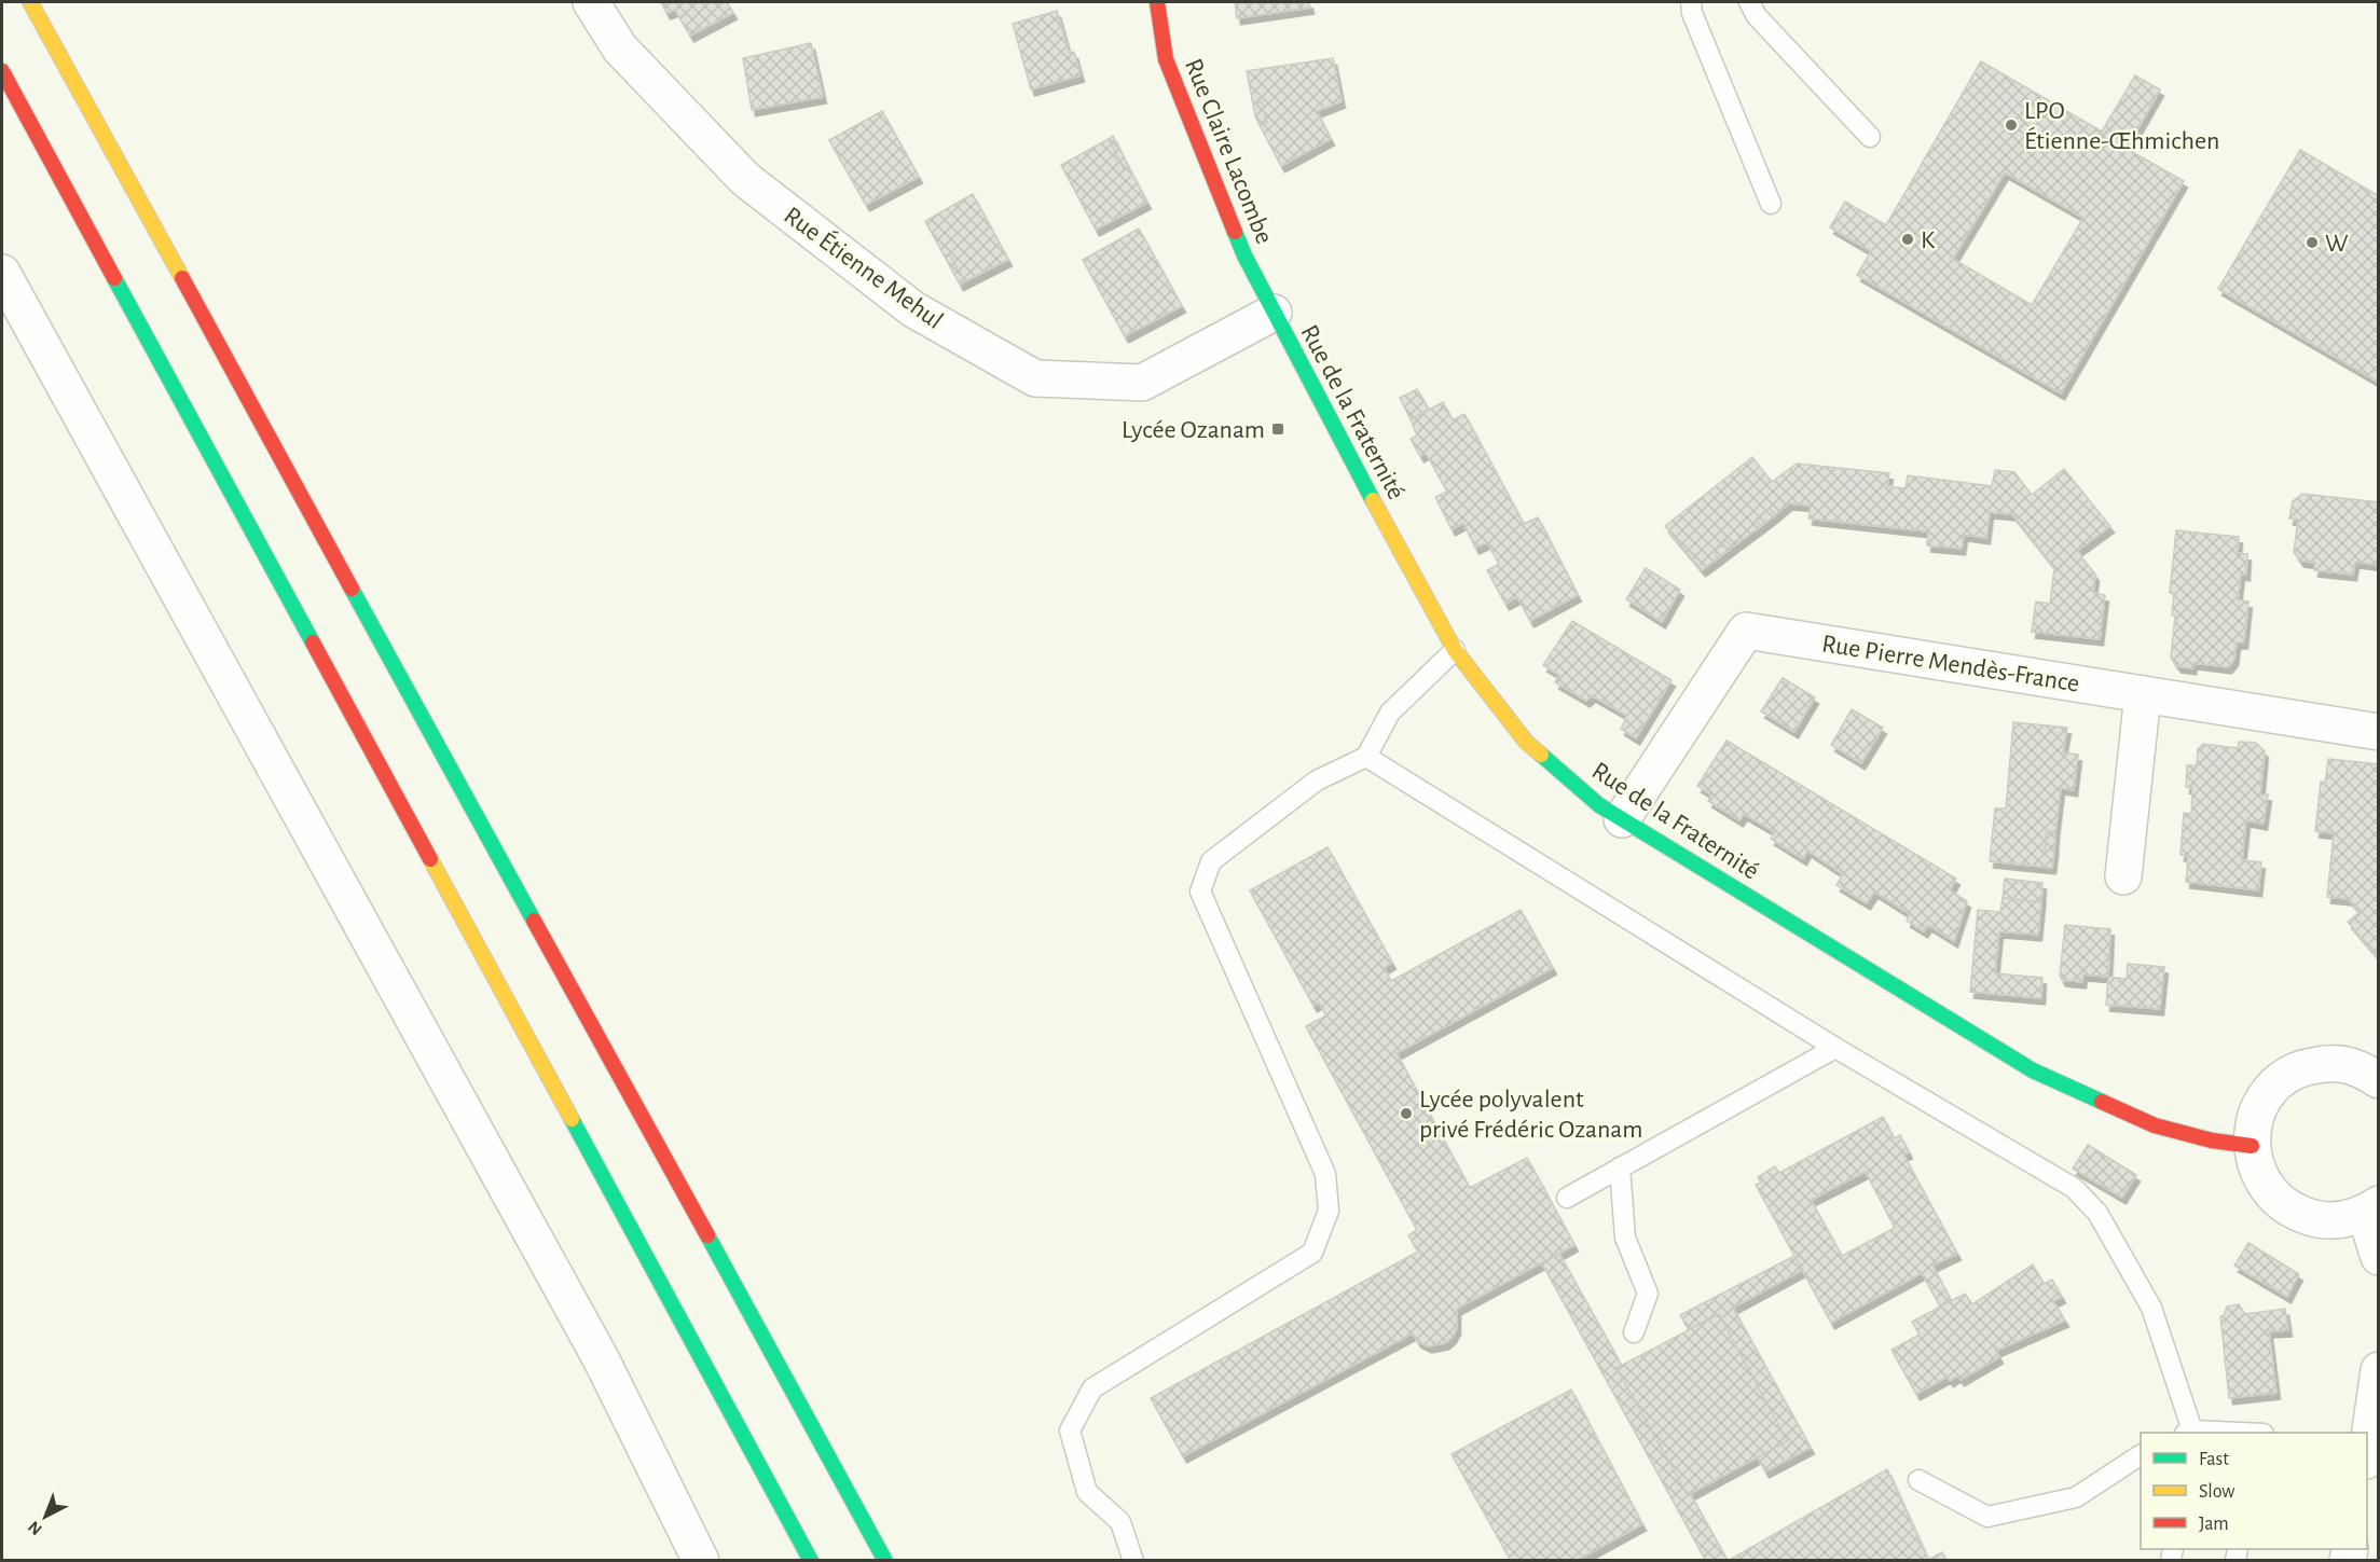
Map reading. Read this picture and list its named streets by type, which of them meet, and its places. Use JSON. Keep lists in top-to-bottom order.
{
  "streets": {
    "main road": ["Rue Claire Lacombe", "Rue de la Fraternité"],
    "street": ["Rue Étienne Mehul", "Rue Pierre Mendès-France"]
  },
  "crossings": [
    ["Rue Claire Lacombe", "Rue Étienne Mehul"],
    ["Rue Claire Lacombe", "Rue de la Fraternité"],
    ["Rue Étienne Mehul", "Rue de la Fraternité"],
    ["Rue de la Fraternité", "Rue Pierre Mendès-France"]
  ],
  "places": {
    "other": [
      "LPO Étienne-Œhmichen",
      "K",
      "W",
      "Lycée polyvalent privé Frédéric Ozanam"
    ],
    "transit": ["Lycée Ozanam"]
  },
  "legend": ["Fast", "Slow", "Jam"],
  "north": "bottom left"
}
